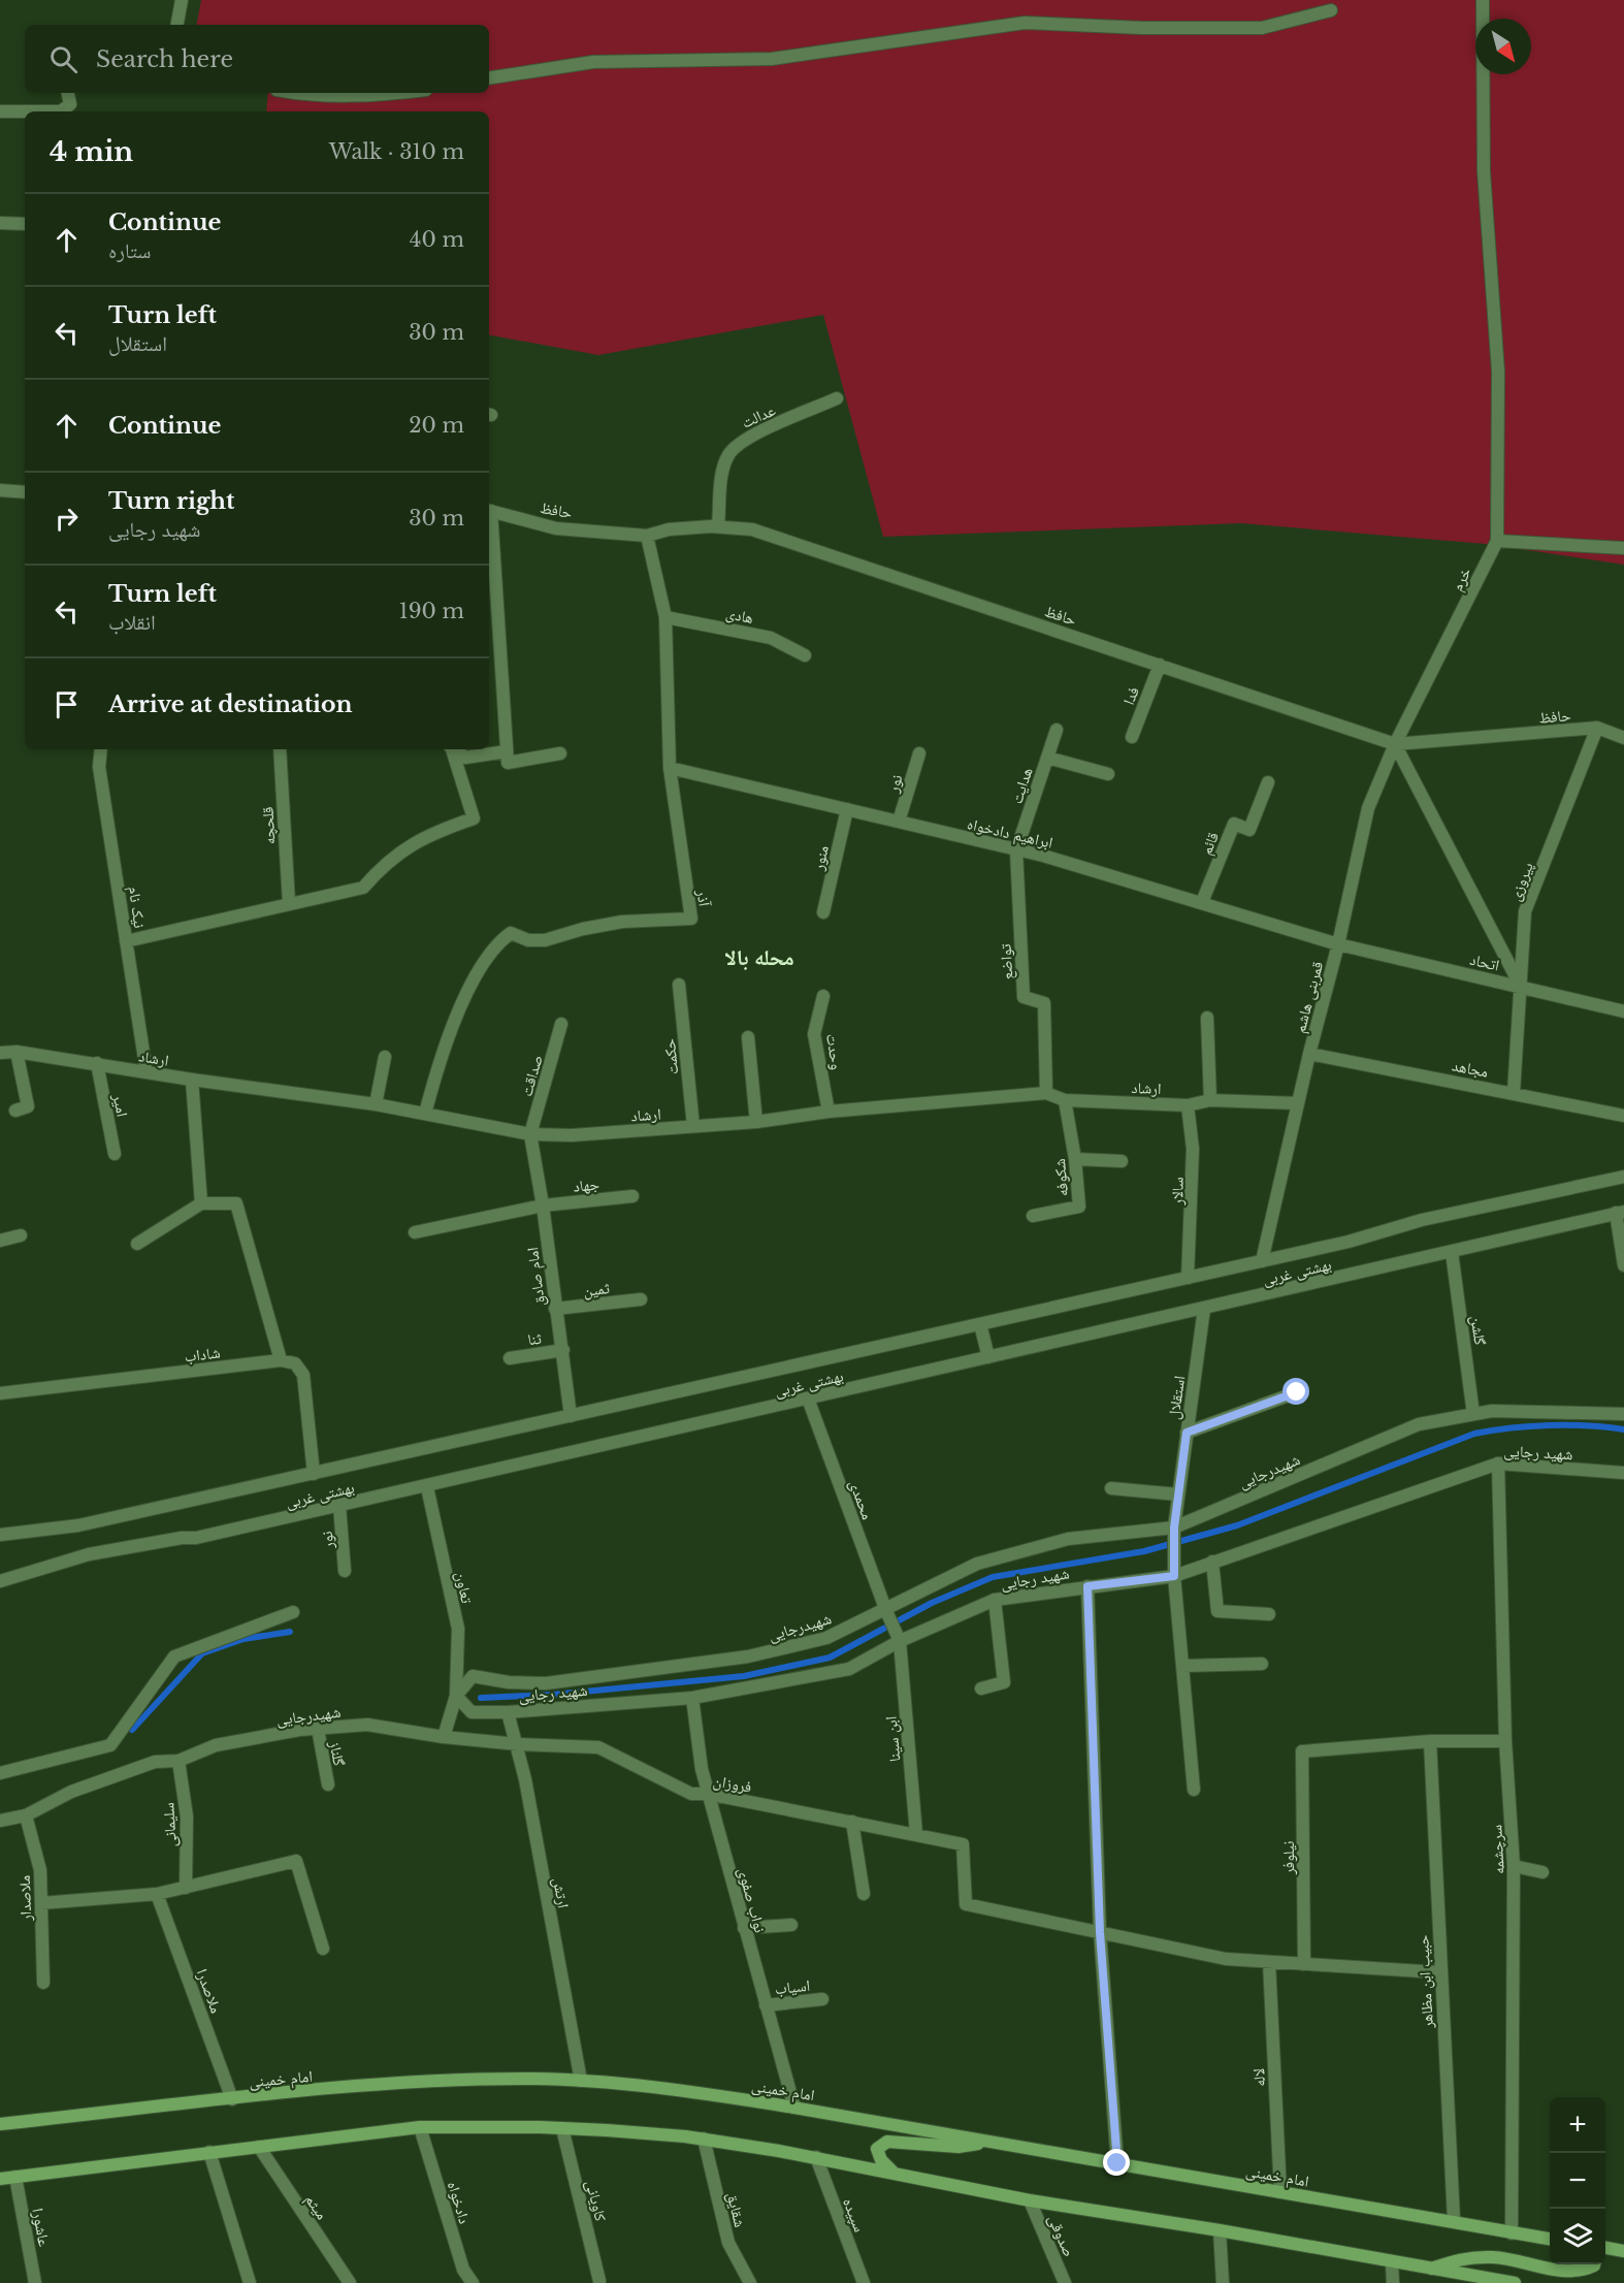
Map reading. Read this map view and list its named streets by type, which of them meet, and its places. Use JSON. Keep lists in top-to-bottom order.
{
  "streets": {
    "main road": ["امام خمینی"],
    "street": [
      "عدالت",
      "حافظ",
      "خرم",
      "هادی",
      "فدا",
      "نور",
      "هدایت",
      "قلحچه",
      "ابراهیم دادخواه",
      "قائم",
      "منور",
      "پیروزی",
      "آذر",
      "نیک نام",
      "تواضع",
      "اتحاد",
      "قمربنی هاشم",
      "وحدت",
      "حکمت",
      "ارشاد",
      "مجاهد",
      "صداقت",
      "امیر",
      "شکوفه",
      "جهاد",
      "سالار",
      "بهشتی غربی",
      "امام صادق",
      "ثمین",
      "گلشن",
      "ثنا",
      "شاداب",
      "استقلال",
      "شهید رجایی",
      "شهیدرجایی",
      "محمدی",
      "تعاون",
      "ابن سینا",
      "گلناز",
      "فروزان",
      "سلیمانی",
      "سرچشمه",
      "نیلوفر",
      "ارتش",
      "ملاصدار",
      "نواب صفوی",
      "حبیب ابن مظاهر",
      "اسیاب",
      "ملاصدرا",
      "لاله",
      "کاویانی",
      "دادخواه",
      "میثم",
      "شقایق",
      "سپیده",
      "عاشورا",
      "صدوقی"
    ]
  },
  "crossings": [
    ["عدالت", "حافظ"],
    ["حافظ", "خرم"],
    ["حافظ", "فدا"],
    ["حافظ", "پیروزی"],
    ["حافظ", "آذر"],
    ["حافظ", "قمربنی هاشم"],
    ["خرم", "قمربنی هاشم"],
    ["هادی", "آذر"],
    ["نور", "ابراهیم دادخواه"],
    ["نور", "بهشتی غربی"],
    ["هدایت", "ابراهیم دادخواه"],
    ["هدایت", "تواضع"],
    ["ابراهیم دادخواه", "قائم"],
    ["ابراهیم دادخواه", "منور"],
    ["ابراهیم دادخواه", "آذر"],
    ["ابراهیم دادخواه", "تواضع"],
    ["ابراهیم دادخواه", "اتحاد"],
    ["ابراهیم دادخواه", "قمربنی هاشم"],
    ["پیروزی", "اتحاد"],
    ["پیروزی", "مجاهد"],
    ["آذر", "ارشاد"],
    ["نیک نام", "ارشاد"],
    ["تواضع", "ارشاد"],
    ["اتحاد", "قمربنی هاشم"],
    ["قمربنی هاشم", "ارشاد"],
    ["قمربنی هاشم", "مجاهد"],
    ["قمربنی هاشم", "بهشتی غربی"],
    ["وحدت", "ارشاد"],
    ["حکمت", "ارشاد"],
    ["ارشاد", "صداقت"],
    ["ارشاد", "امیر"],
    ["ارشاد", "شکوفه"],
    ["ارشاد", "سالار"],
    ["ارشاد", "امام صادق"],
    ["صداقت", "امام صادق"],
    ["جهاد", "امام صادق"],
    ["سالار", "بهشتی غربی"],
    ["بهشتی غربی", "امام صادق"],
    ["بهشتی غربی", "گلشن"],
    ["بهشتی غربی", "استقلال"],
    ["بهشتی غربی", "محمدی"],
    ["بهشتی غربی", "تعاون"],
    ["امام صادق", "ثمین"],
    ["امام صادق", "ثنا"],
    ["گلشن", "شهیدرجایی"],
    ["استقلال", "شهید رجایی"],
    ["استقلال", "شهیدرجایی"],
    ["شهید رجایی", "شهیدرجایی"],
    ["شهید رجایی", "محمدی"],
    ["شهید رجایی", "تعاون"],
    ["شهید رجایی", "ابن سینا"],
    ["شهید رجایی", "سرچشمه"],
    ["شهید رجایی", "ارتش"],
    ["شهید رجایی", "نواب صفوی"],
    ["شهیدرجایی", "محمدی"],
    ["شهیدرجایی", "تعاون"],
    ["شهیدرجایی", "گلناز"],
    ["شهیدرجایی", "فروزان"],
    ["شهیدرجایی", "سلیمانی"],
    ["شهیدرجایی", "ملاصدار"],
    ["محمدی", "ابن سینا"],
    ["ابن سینا", "فروزان"],
    ["فروزان", "ارتش"],
    ["فروزان", "نواب صفوی"],
    ["سرچشمه", "امام خمینی"],
    ["نیلوفر", "حبیب ابن مظاهر"],
    ["ارتش", "امام خمینی"],
    ["نواب صفوی", "اسیاب"],
    ["نواب صفوی", "امام خمینی"],
    ["حبیب ابن مظاهر", "امام خمینی"],
    ["ملاصدرا", "امام خمینی"],
    ["لاله", "امام خمینی"]
  ],
  "districts": ["محله بالا"],
  "north": "bottom right",
  "page": {
    "search": "Search here",
    "heading": ["4 min", "Walk · 310 m"],
    "list": [
      ["Continue", "ستاره", "40 m"],
      ["Turn left", "استقلال", "30 m"],
      ["Continue", "20 m"],
      ["Turn right", "شهید رجایی", "30 m"],
      ["Turn left", "انقلاب", "190 m"],
      "Arrive at destination"
    ],
    "map_buttons": ["+", "−"]
  }
}
